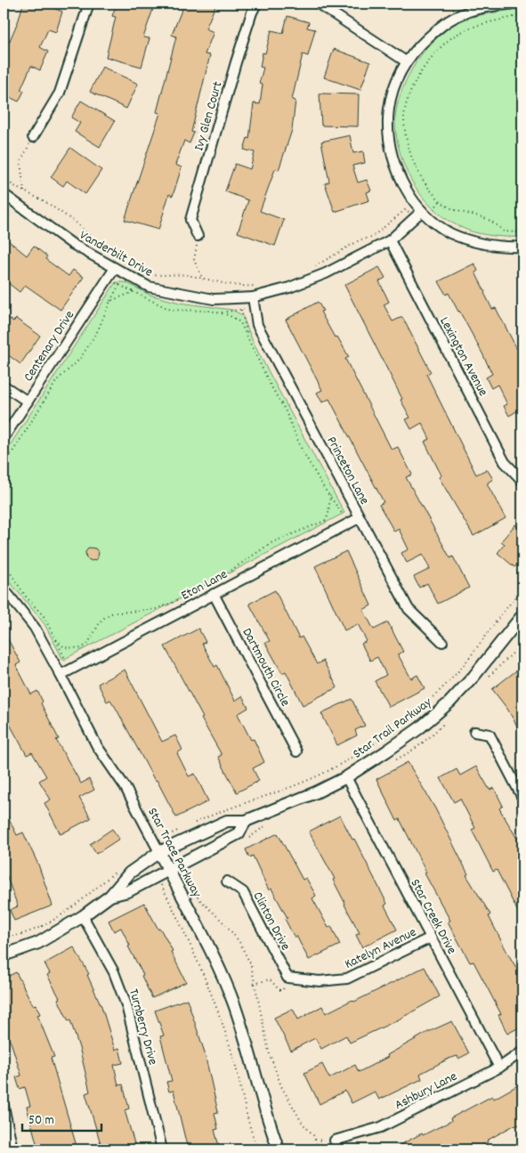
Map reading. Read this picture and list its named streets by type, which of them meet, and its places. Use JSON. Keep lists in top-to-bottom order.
{
  "streets": {
    "street": [
      "Ivy Glen Court",
      "Vanderbilt Drive",
      "Centenary Drive",
      "Lexington Avenue",
      "Princeton Lane",
      "Eton Lane",
      "Dartmouth Circle",
      "Star Trail Parkway",
      "Star Trace Parkway",
      "Star Creek Drive",
      "Clinton Drive",
      "Katelyn Avenue",
      "Turnberry Drive",
      "Ashbury Lane"
    ]
  },
  "crossings": [
    ["Vanderbilt Drive", "Centenary Drive"],
    ["Vanderbilt Drive", "Lexington Avenue"],
    ["Vanderbilt Drive", "Princeton Lane"],
    ["Princeton Lane", "Eton Lane"],
    ["Eton Lane", "Dartmouth Circle"],
    ["Eton Lane", "Star Trace Parkway"],
    ["Star Trail Parkway", "Star Trace Parkway"],
    ["Star Trail Parkway", "Star Creek Drive"],
    ["Star Trail Parkway", "Turnberry Drive"],
    ["Star Creek Drive", "Katelyn Avenue"],
    ["Star Creek Drive", "Ashbury Lane"],
    ["Clinton Drive", "Katelyn Avenue"]
  ],
  "scale_bar": "50 m"
}
